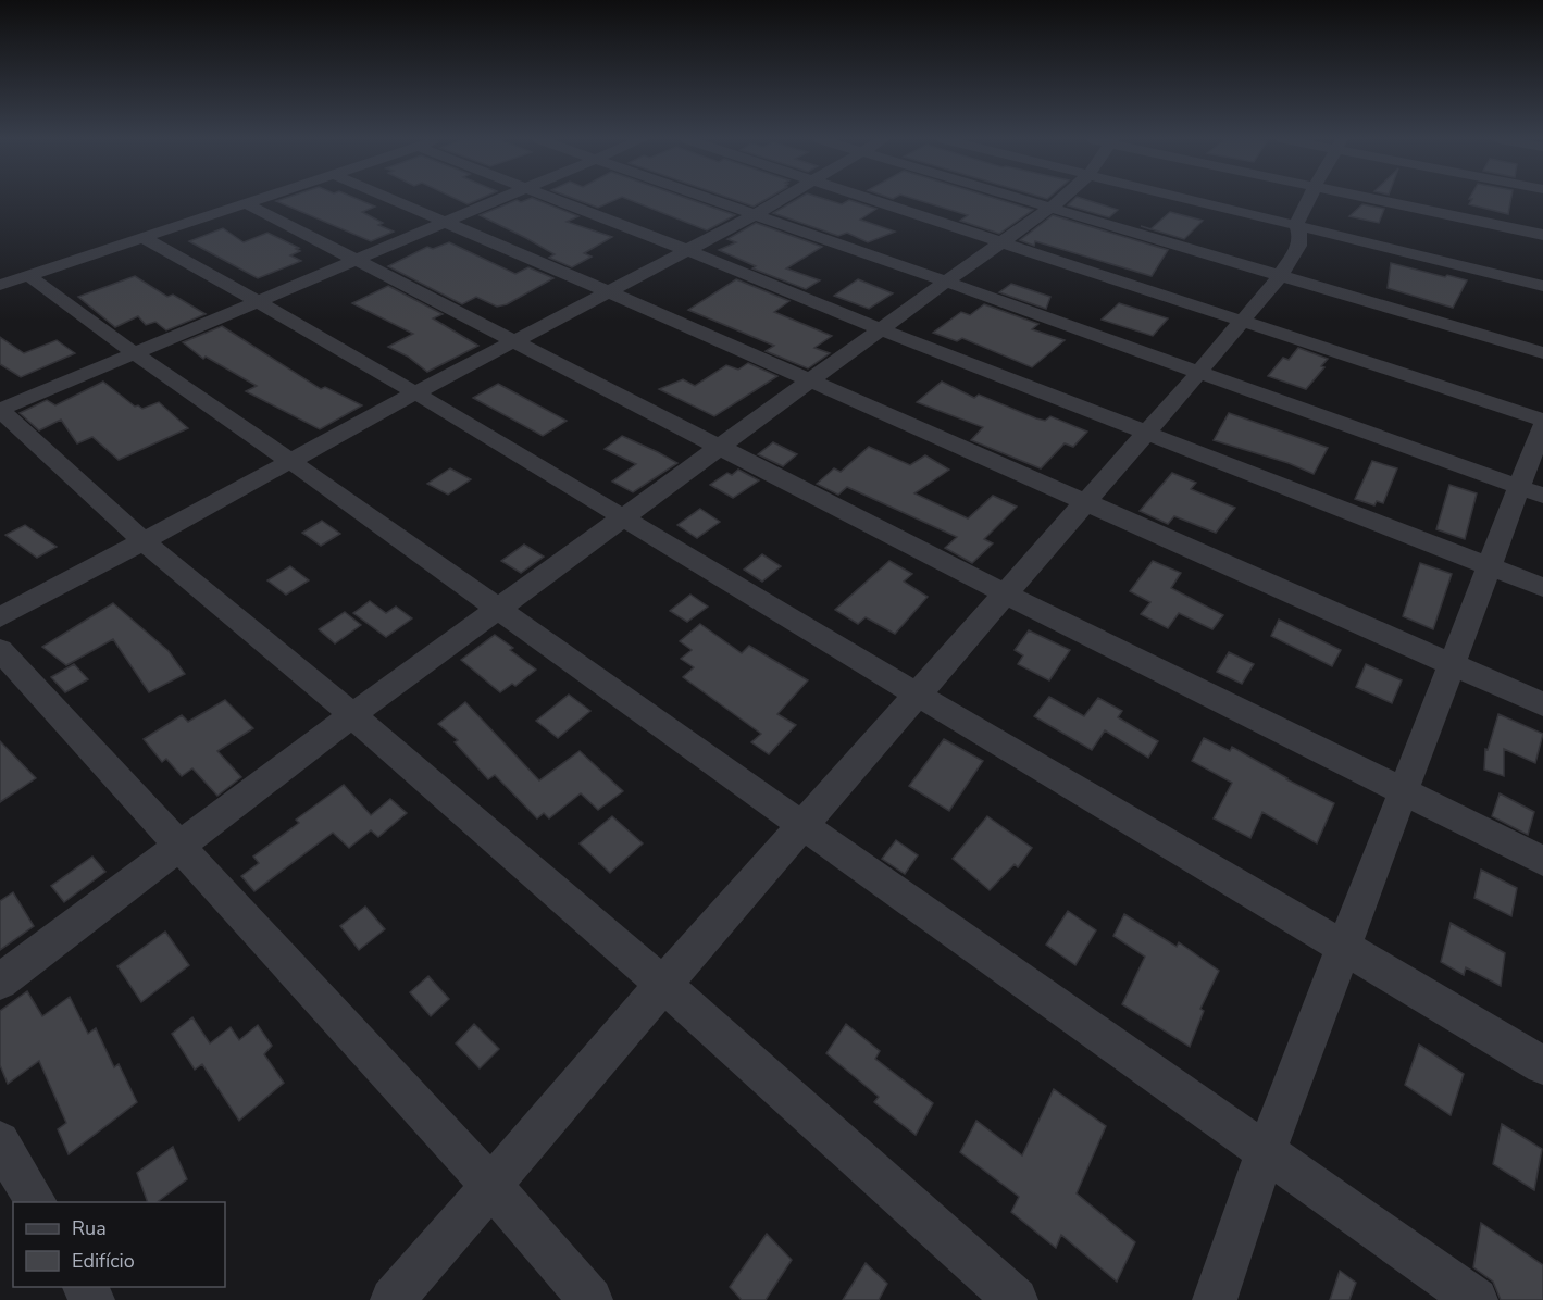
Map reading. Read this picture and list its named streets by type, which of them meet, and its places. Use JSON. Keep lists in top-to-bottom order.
{
  "legend": ["Rua", "Edifício"]
}
